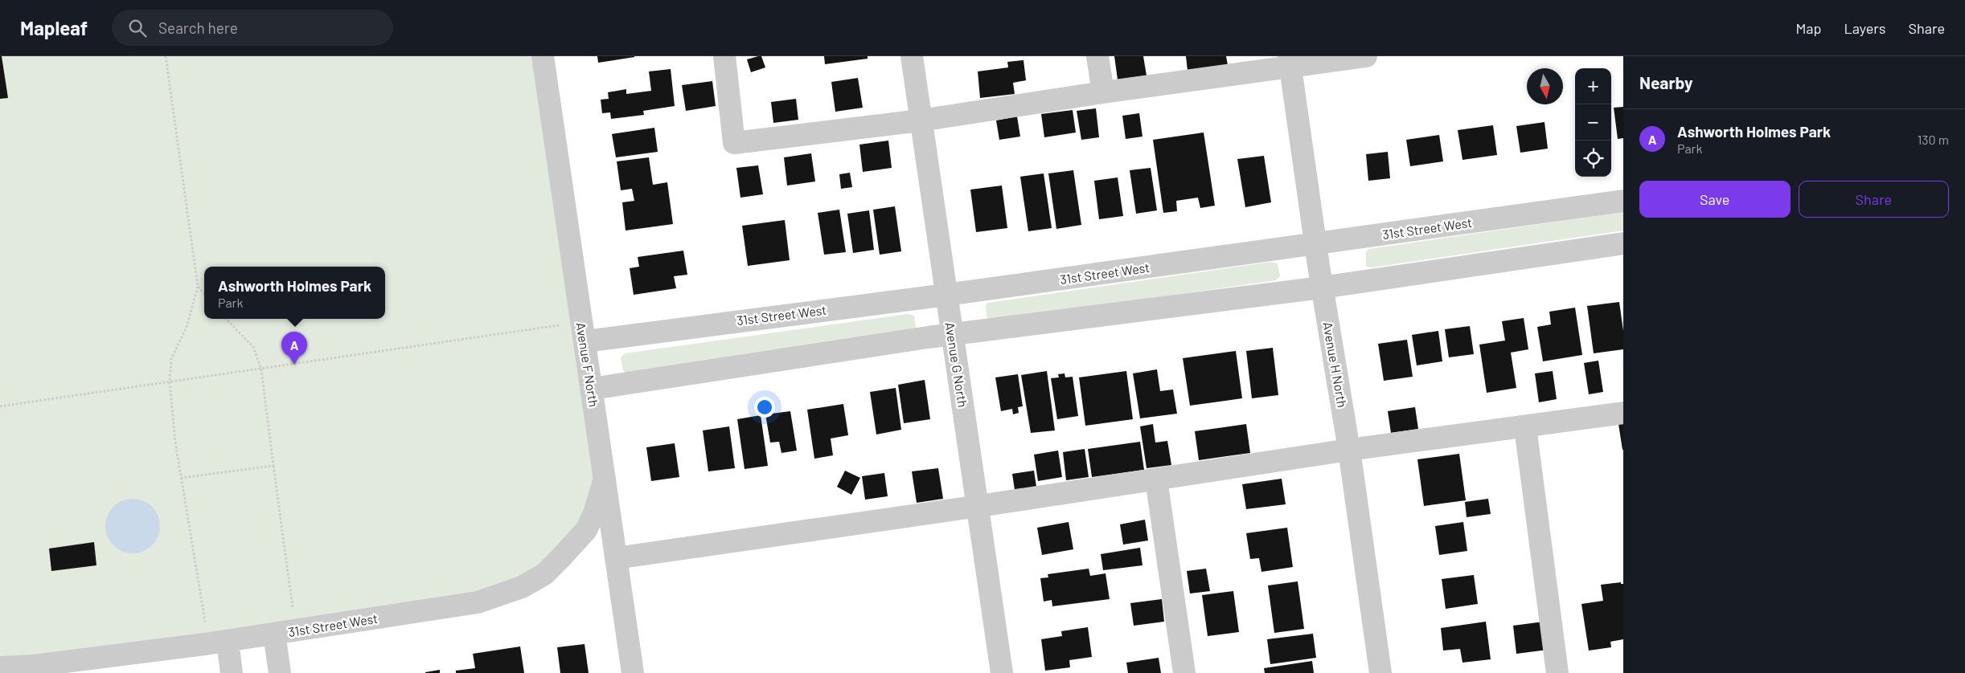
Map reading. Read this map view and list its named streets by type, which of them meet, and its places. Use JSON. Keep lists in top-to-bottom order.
{
  "streets": {
    "street": [
      "31st Street West",
      "Avenue F North",
      "Avenue G North",
      "Avenue H North"
    ]
  },
  "crossings": [
    ["31st Street West", "Avenue F North"],
    ["31st Street West", "Avenue G North"],
    ["31st Street West", "Avenue H North"]
  ],
  "north": "bottom",
  "page": {
    "header": "Mapleaf",
    "search": "Search here",
    "nav": ["Map", "Layers", "Share"],
    "heading": "Nearby",
    "map_buttons": ["+", "−"],
    "list": [
      {
        "mark": "A",
        "name": "Ashworth Holmes Park",
        "note": "Park",
        "value": "130 m"
      }
    ],
    "buttons": ["Save", "Share"],
    "popup": ["Ashworth Holmes Park", "Park"],
    "pins": "A"
  }
}
